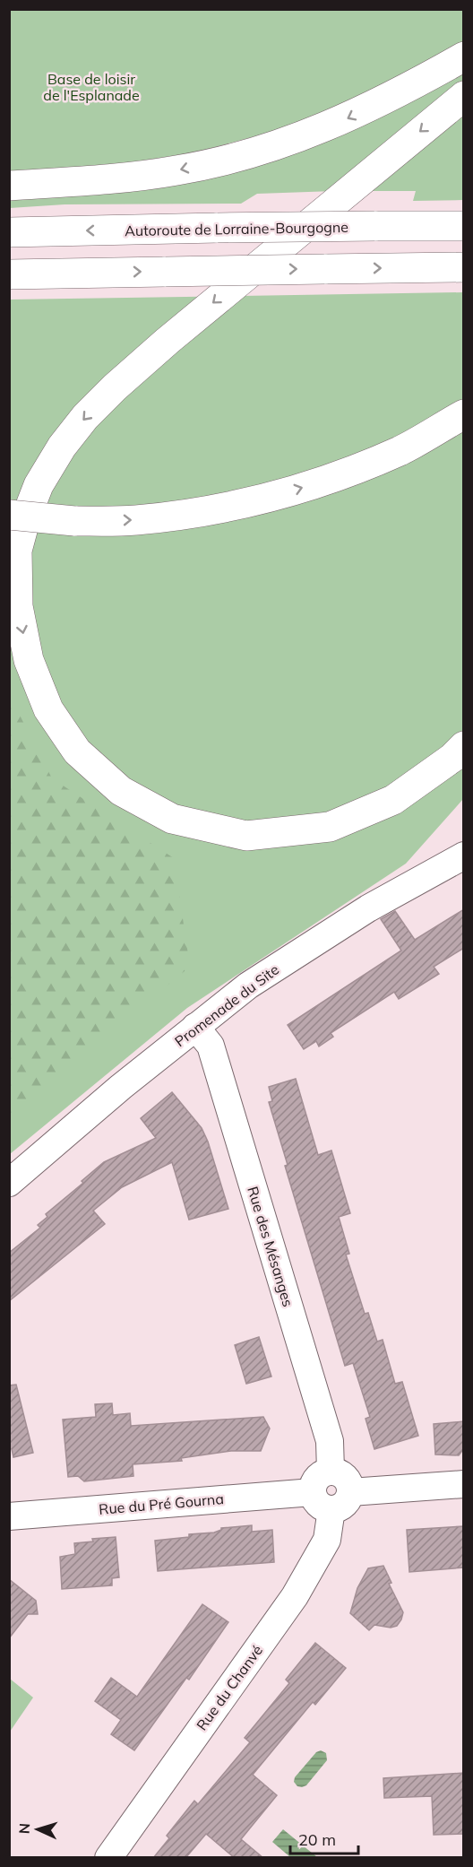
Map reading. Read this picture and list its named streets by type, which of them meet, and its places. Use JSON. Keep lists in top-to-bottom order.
{
  "streets": {
    "highway": ["Autoroute de Lorraine-Bourgogne"],
    "street": [
      "Promenade du Site",
      "Rue des Mésanges",
      "Rue du Pré Gourna",
      "Rue du Chanvé"
    ]
  },
  "crossings": [
    ["Promenade du Site", "Rue des Mésanges"],
    ["Rue des Mésanges", "Rue du Pré Gourna"],
    ["Rue des Mésanges", "Rue du Chanvé"],
    ["Rue du Pré Gourna", "Rue du Chanvé"]
  ],
  "parks": ["Base de loisir de l'Esplanade"],
  "scale_bar": "20 m",
  "north": "left"
}
